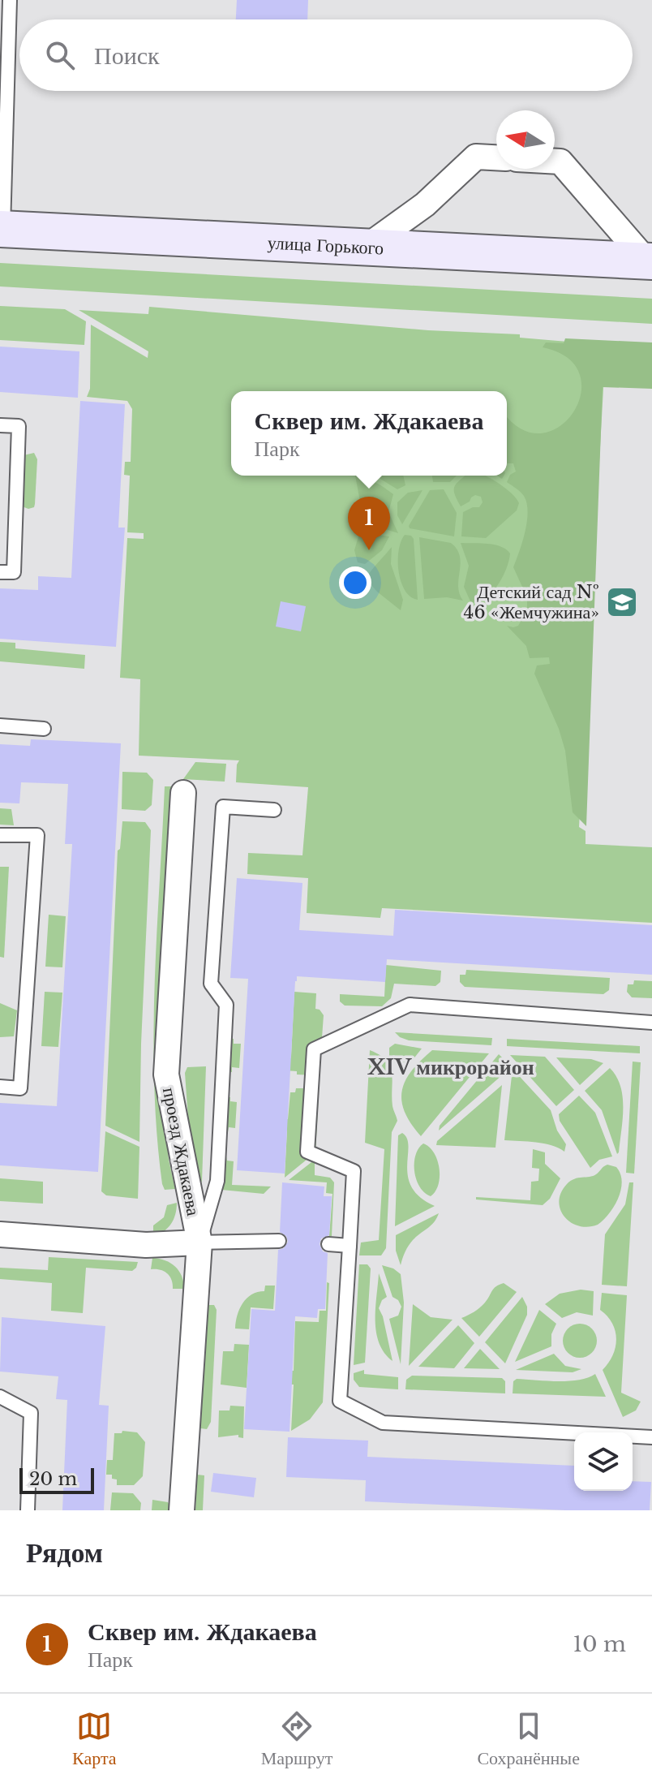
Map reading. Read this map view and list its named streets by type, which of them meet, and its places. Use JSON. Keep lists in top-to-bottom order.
{
  "streets": {
    "main road": ["улица Горького"],
    "street": ["проезд Ждакаева"]
  },
  "districts": ["XIV микрорайон"],
  "places": {
    "school or university": ["Детский сад № 46 «Жемчужина»"]
  },
  "scale_bar": "20 m",
  "north": "left",
  "page": {
    "search": "Поиск",
    "popup": ["Сквер им. Ждакаева", "Парк"],
    "pins": "1",
    "scale": "20 m",
    "heading": "Рядом",
    "list": [
      {
        "mark": "1",
        "name": "Сквер им. Ждакаева",
        "note": "Парк",
        "value": "10 m"
      }
    ],
    "nav": ["Карта", "Маршрут", "Сохранённые"]
  }
}
